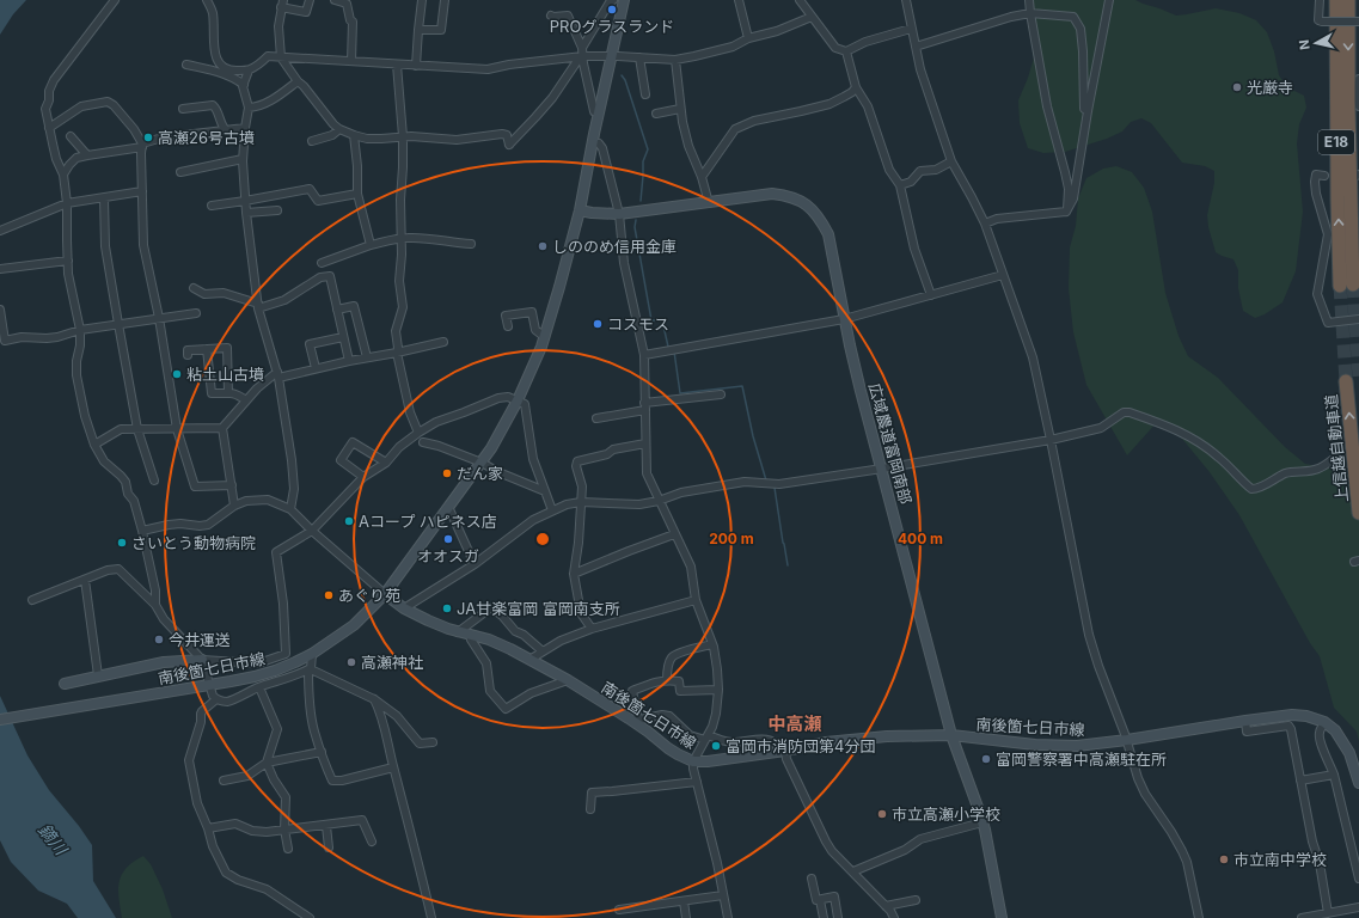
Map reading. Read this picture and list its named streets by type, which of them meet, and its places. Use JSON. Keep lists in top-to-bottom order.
{
  "streets": {
    "highway": ["E18", "上信越自動車道"],
    "street": ["広域農道富岡南部", "南後箇七日市線"]
  },
  "crossings": [
    ["広域農道富岡南部", "南後箇七日市線"]
  ],
  "one_way": ["上信越自動車道"],
  "districts": ["中高瀬"],
  "water": ["鏑川"],
  "places": [
    "PROグラスランド",
    "光厳寺",
    "高瀬26号古墳",
    "しののめ信用金庫",
    "コスモス",
    "粘土山古墳",
    "だん家",
    "Aコープ ハピネス店",
    "オオスガ",
    "さいとう動物病院",
    "あぐり苑",
    "JA甘楽富岡 富岡南支所",
    "今井運送",
    "高瀬神社",
    "富岡市消防団第4分団",
    "富岡警察署中高瀬駐在所",
    "市立高瀬小学校",
    "市立南中学校"
  ],
  "north": "left",
  "rings": ["200 m", "400 m"]
}
